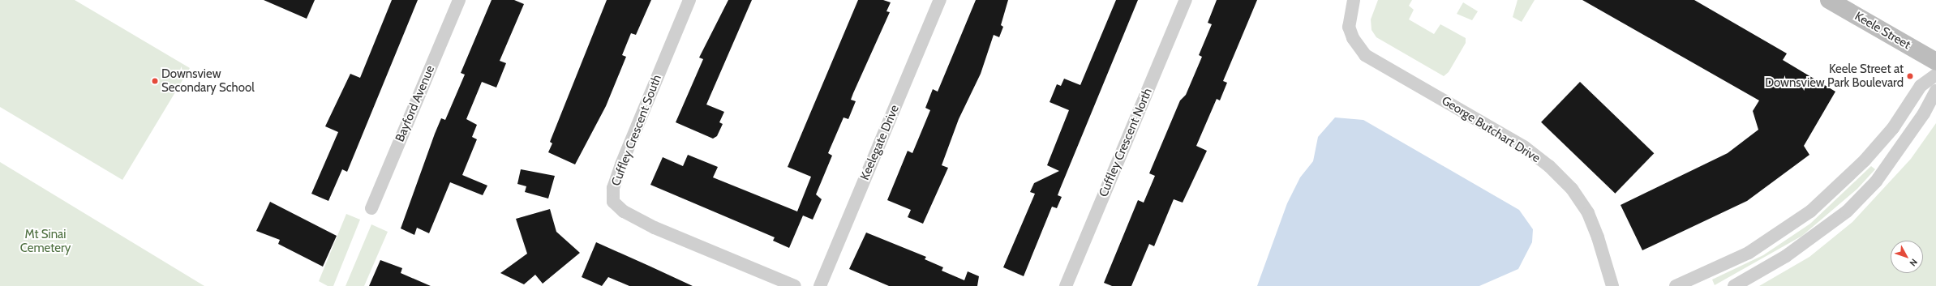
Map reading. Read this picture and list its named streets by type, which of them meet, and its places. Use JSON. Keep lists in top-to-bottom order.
{
  "streets": {
    "main road": ["Keele Street"],
    "street": [
      "Bayford Avenue",
      "George Butchart Drive",
      "Cuffley Crescent South",
      "Keelegate Drive",
      "Cuffley Crescent North"
    ]
  },
  "parks": ["Mt Sinai Cemetery"],
  "places": ["Keele Street at Downsview Park Boulevard", "Downsview Secondary School"],
  "north": "bottom right"
}
